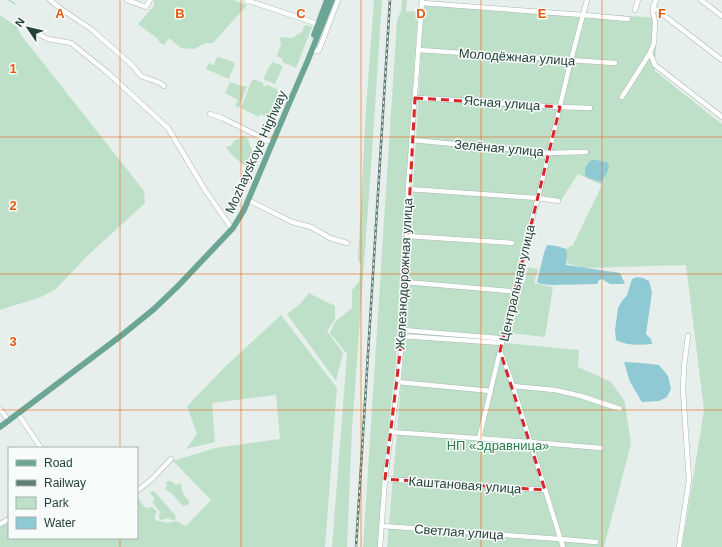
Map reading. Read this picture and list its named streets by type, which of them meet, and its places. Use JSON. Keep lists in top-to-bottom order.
{
  "streets": {
    "main road": ["Mozhayskoye Highway"],
    "street": [
      "Молодёжная улица",
      "Ясная улица",
      "Зелёная улица",
      "Железнодорожная улица",
      "Центральная улица",
      "Каштановая улица",
      "Светлая улица"
    ]
  },
  "crossings": [
    ["Молодёжная улица", "Железнодорожная улица"],
    ["Молодёжная улица", "Центральная улица"],
    ["Ясная улица", "Железнодорожная улица"],
    ["Ясная улица", "Центральная улица"],
    ["Зелёная улица", "Железнодорожная улица"],
    ["Зелёная улица", "Центральная улица"],
    ["Железнодорожная улица", "Каштановая улица"],
    ["Железнодорожная улица", "Светлая улица"],
    ["Центральная улица", "Каштановая улица"],
    ["Центральная улица", "Светлая улица"]
  ],
  "parks": ["НП «Здравница»"],
  "legend": [
    "Road",
    "Railway",
    "Park",
    "Water"
  ],
  "north": "top left",
  "grid": {
    "columns": [
      "A",
      "B",
      "C",
      "D",
      "E",
      "F"
    ],
    "rows": ["1", "2", "3"]
  }
}
